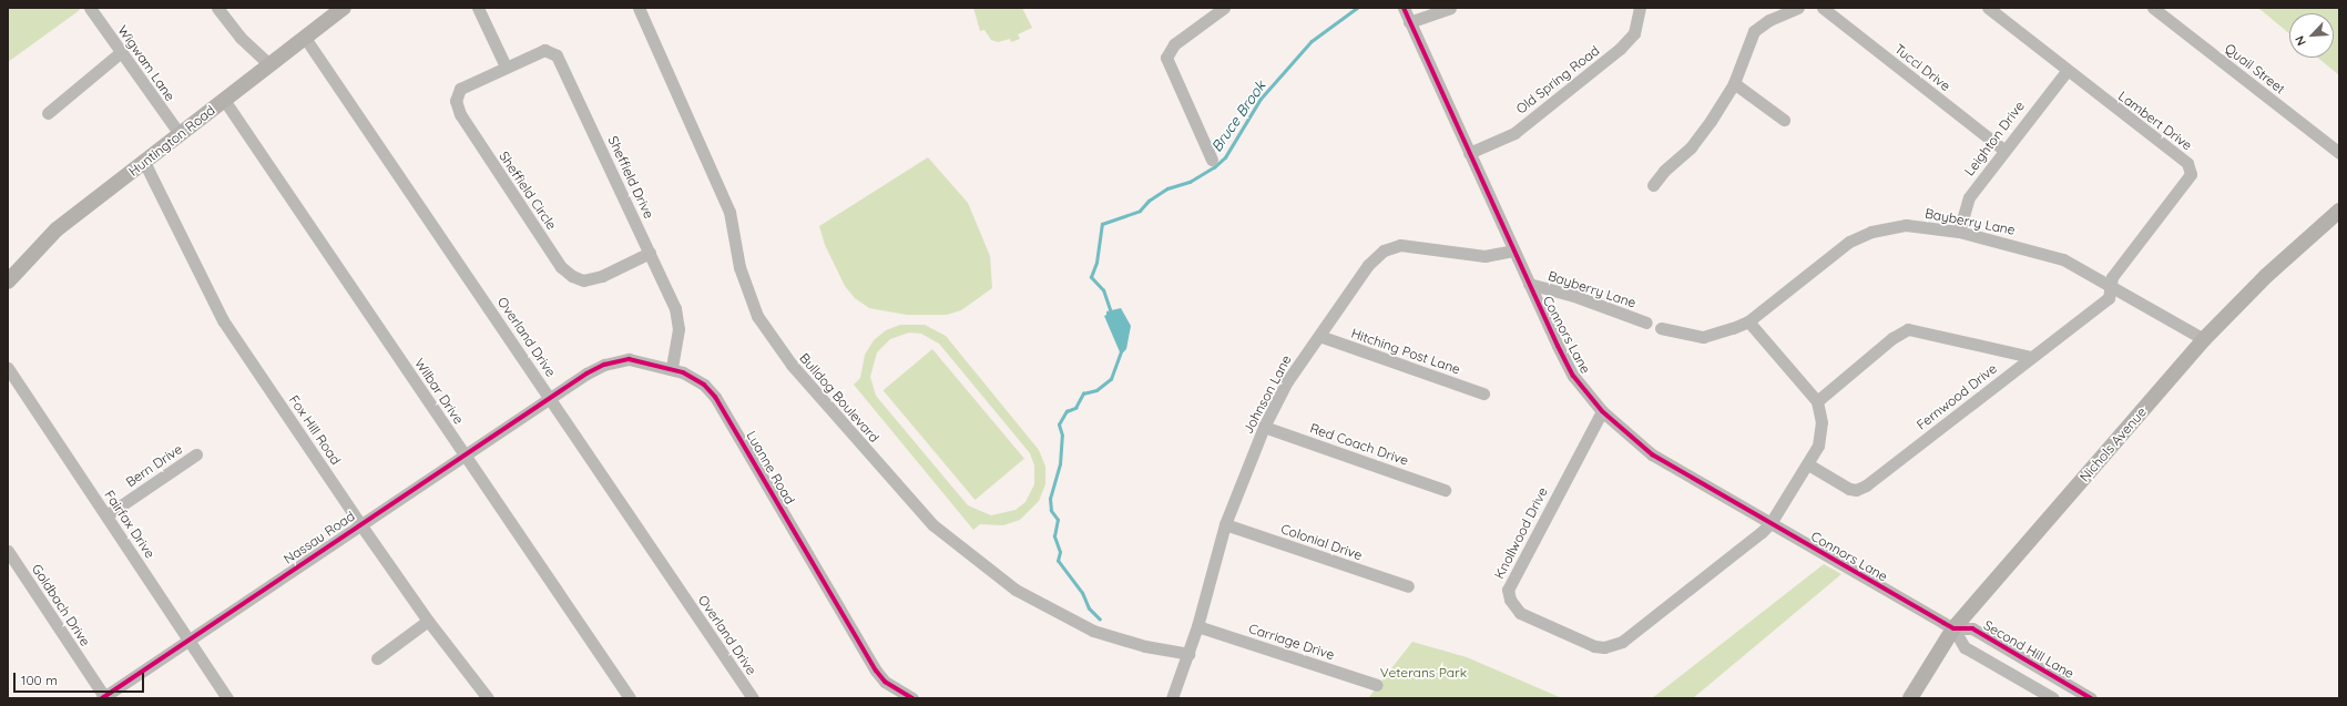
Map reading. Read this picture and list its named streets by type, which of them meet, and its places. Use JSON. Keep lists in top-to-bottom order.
{
  "streets": {
    "main road": ["Huntington Road", "Nichols Avenue"],
    "street": [
      "Wigwam Lane",
      "Tucci Drive",
      "Quail Street",
      "Old Spring Road",
      "Lambert Drive",
      "Leighton Drive",
      "Sheffield Drive",
      "Sheffield Circle",
      "Bayberry Lane",
      "Connors Lane",
      "Overland Drive",
      "Hitching Post Lane",
      "Wilbar Drive",
      "Johnson Lane",
      "Fernwood Drive",
      "Bulldog Boulevard",
      "Fox Hill Road",
      "Red Coach Drive",
      "Bern Drive",
      "Luanne Road",
      "Fairfax Drive",
      "Knollwood Drive",
      "Nassau Road",
      "Colonial Drive",
      "Goldbach Drive",
      "Carriage Drive",
      "Second Hill Lane"
    ]
  },
  "crossings": [
    ["Wigwam Lane", "Huntington Road"],
    ["Tucci Drive", "Leighton Drive"],
    ["Old Spring Road", "Connors Lane"],
    ["Lambert Drive", "Leighton Drive"],
    ["Lambert Drive", "Bayberry Lane"],
    ["Lambert Drive", "Fernwood Drive"],
    ["Leighton Drive", "Bayberry Lane"],
    ["Huntington Road", "Overland Drive"],
    ["Huntington Road", "Wilbar Drive"],
    ["Huntington Road", "Fox Hill Road"],
    ["Sheffield Drive", "Sheffield Circle"],
    ["Sheffield Drive", "Luanne Road"],
    ["Bayberry Lane", "Connors Lane"],
    ["Bayberry Lane", "Fernwood Drive"],
    ["Bayberry Lane", "Nichols Avenue"],
    ["Connors Lane", "Johnson Lane"],
    ["Connors Lane", "Nichols Avenue"],
    ["Connors Lane", "Knollwood Drive"],
    ["Connors Lane", "Second Hill Lane"],
    ["Overland Drive", "Luanne Road"],
    ["Overland Drive", "Nassau Road"],
    ["Hitching Post Lane", "Johnson Lane"],
    ["Wilbar Drive", "Nassau Road"],
    ["Johnson Lane", "Bulldog Boulevard"],
    ["Johnson Lane", "Red Coach Drive"],
    ["Johnson Lane", "Colonial Drive"],
    ["Johnson Lane", "Carriage Drive"],
    ["Fox Hill Road", "Nassau Road"],
    ["Nichols Avenue", "Second Hill Lane"],
    ["Bern Drive", "Fairfax Drive"],
    ["Luanne Road", "Nassau Road"],
    ["Fairfax Drive", "Nassau Road"],
    ["Nassau Road", "Goldbach Drive"]
  ],
  "water": ["Bruce Brook"],
  "parks": ["Veterans Park"],
  "scale_bar": "100 m",
  "north": "bottom left"
}
